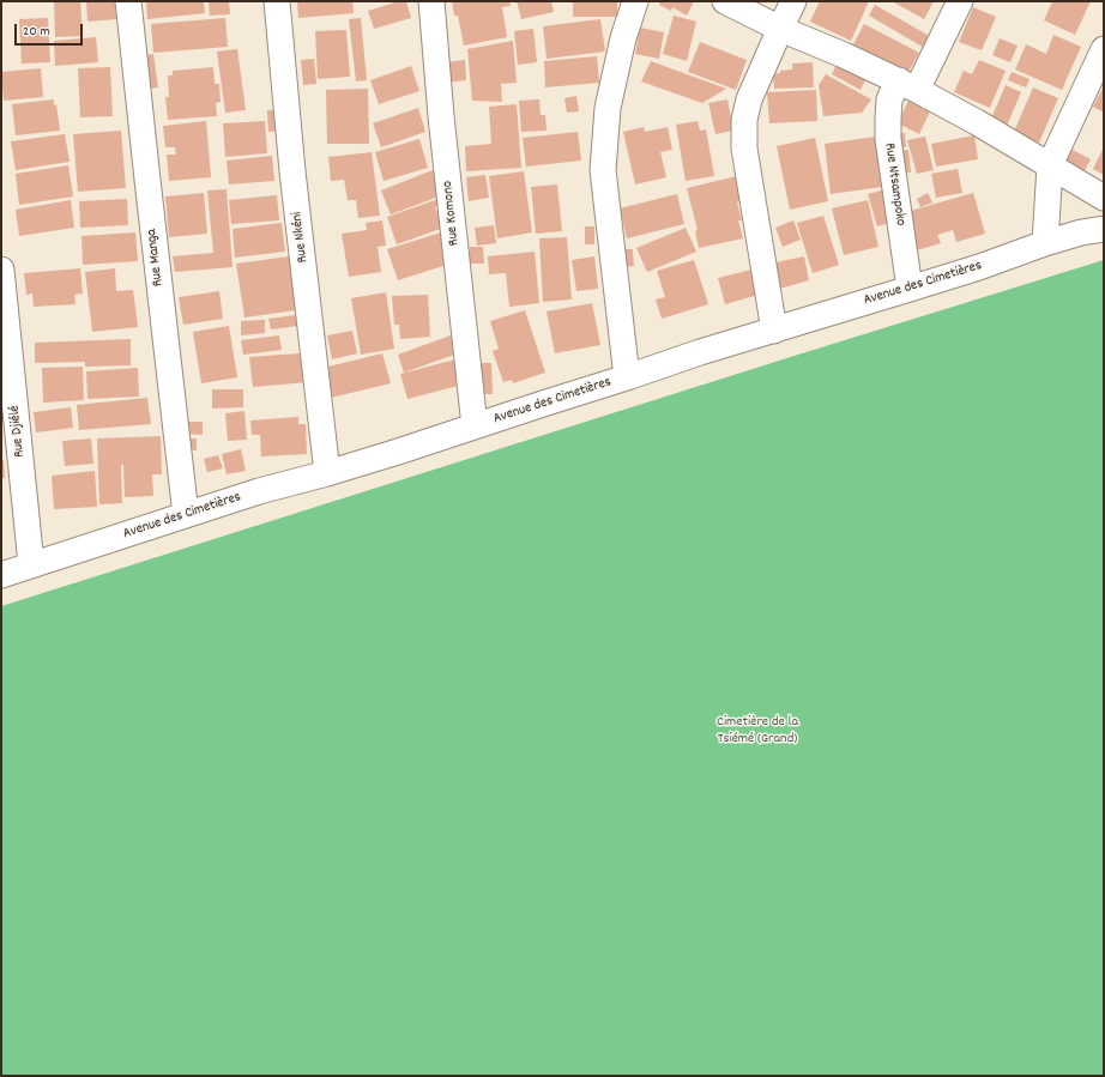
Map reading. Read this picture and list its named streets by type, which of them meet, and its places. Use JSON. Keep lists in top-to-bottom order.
{
  "streets": {
    "street": [
      "Rue Ntsampoko",
      "Rue Komono",
      "Rue Nkéni",
      "Rue Manga",
      "Avenue des Cimetières",
      "Rue Djiélé"
    ]
  },
  "crossings": [
    ["Rue Ntsampoko", "Avenue des Cimetières"],
    ["Rue Komono", "Avenue des Cimetières"],
    ["Rue Nkéni", "Avenue des Cimetières"],
    ["Rue Manga", "Avenue des Cimetières"],
    ["Avenue des Cimetières", "Rue Djiélé"]
  ],
  "parks": ["Cimetière de la Tsiémé (Grand)"],
  "scale_bar": "20 m"
}
